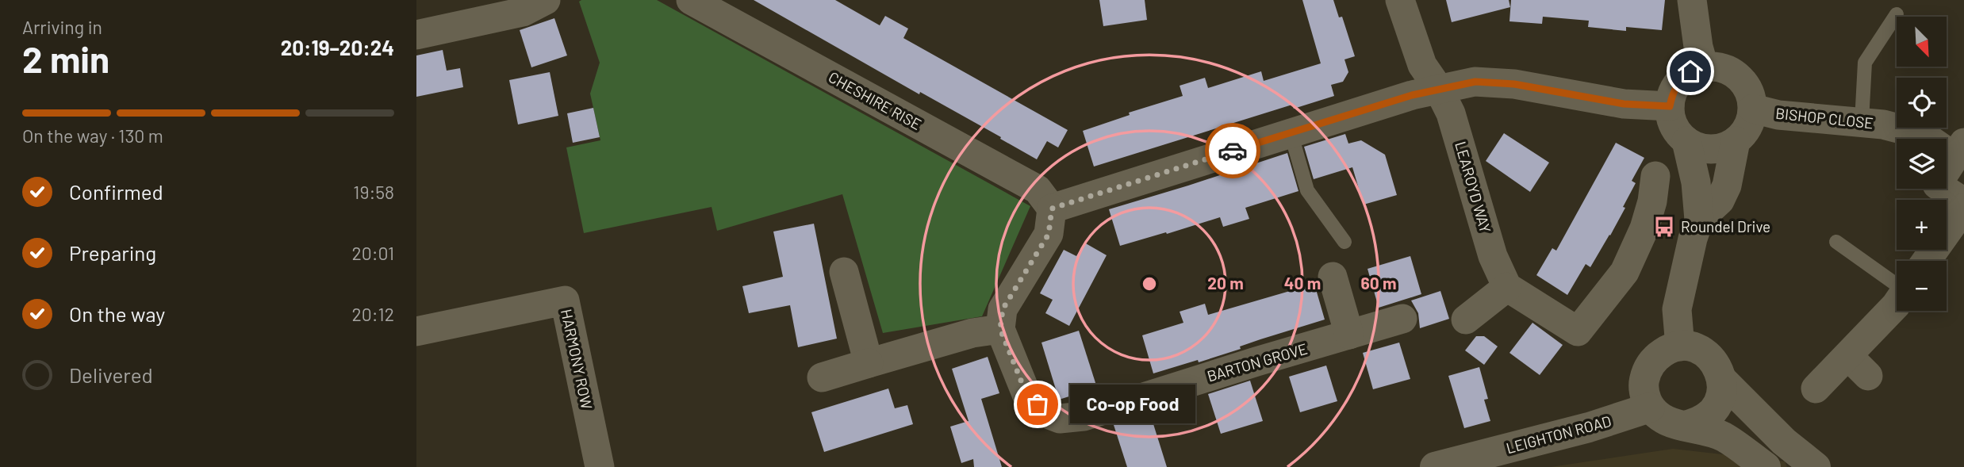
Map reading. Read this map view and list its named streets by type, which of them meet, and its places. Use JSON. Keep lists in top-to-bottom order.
{
  "streets": {
    "street": [
      "CHESHIRE RISE",
      "BISHOP CLOSE",
      "LEAROYD WAY",
      "HARMONY ROW",
      "BARTON GROVE",
      "LEIGHTON ROAD"
    ]
  },
  "places": {
    "bus stop": ["Roundel Drive"],
    "other": ["Co-op Food"]
  },
  "north": "bottom right",
  "page": {
    "heading": ["2 min", "Arriving in", "20:19–20:24"],
    "map_buttons": ["+", "−"],
    "bar": "On the way · 130 m",
    "list": [
      ["Confirmed", "19:58"],
      ["Preparing", "20:01"],
      ["On the way", "20:12"],
      "Delivered"
    ],
    "bubble": "Co-op Food"
  },
  "rings": ["20 m", "40 m", "60 m"]
}
